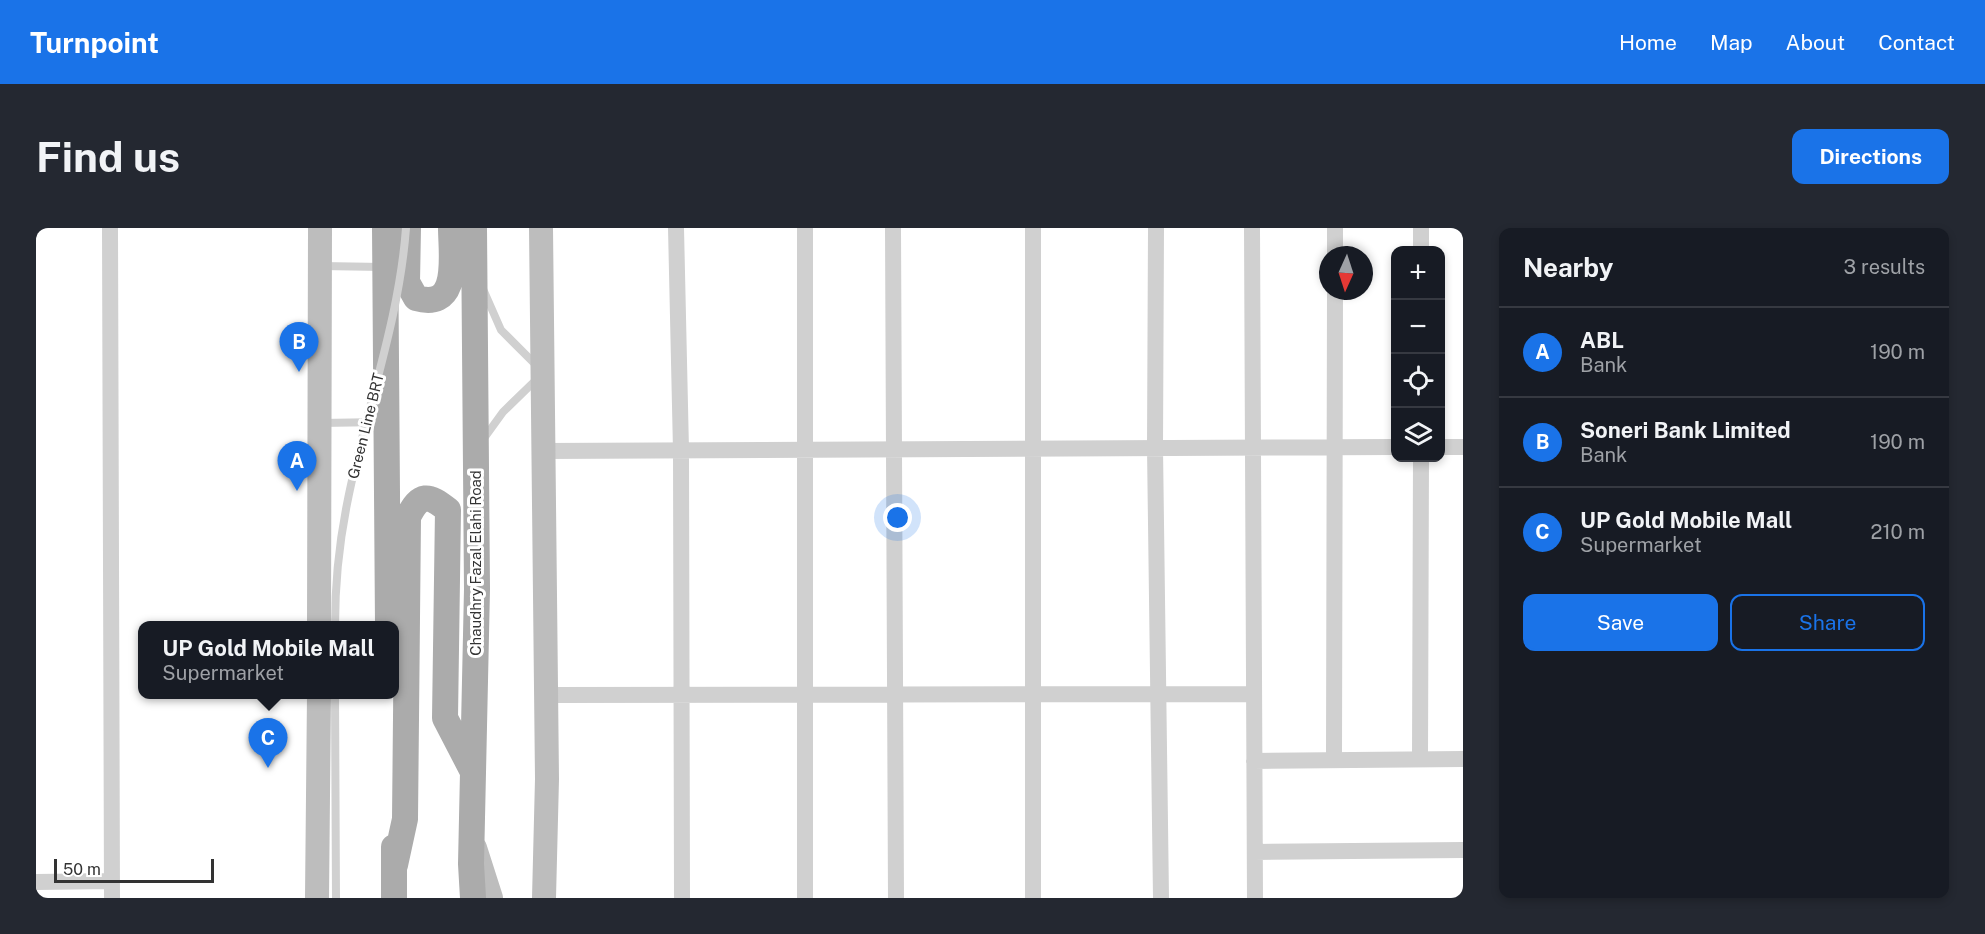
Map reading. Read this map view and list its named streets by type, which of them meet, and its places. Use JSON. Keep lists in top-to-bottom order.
{
  "streets": {
    "main road": ["Chaudhry Fazal Elahi Road"],
    "lane": ["Green Line BRT"]
  },
  "scale_bar": "50 m",
  "north": "bottom",
  "page": {
    "header": "Turnpoint",
    "nav": [
      "Home",
      "Map",
      "About",
      "Contact"
    ],
    "buttons": [
      "Directions",
      ["Save", "Share"]
    ],
    "title": "Find us",
    "heading": ["Nearby", "3 results"],
    "map_buttons": ["+", "−"],
    "list": [
      {
        "mark": "A",
        "name": "ABL",
        "note": "Bank",
        "value": "190 m"
      },
      {
        "mark": "B",
        "name": "Soneri Bank Limited",
        "note": "Bank",
        "value": "190 m"
      },
      {
        "mark": "C",
        "name": "UP Gold Mobile Mall",
        "note": "Supermarket",
        "value": "210 m"
      }
    ],
    "pins": ["B", "A", "C"],
    "popup": ["UP Gold Mobile Mall", "Supermarket"],
    "scale": "50 m"
  }
}
